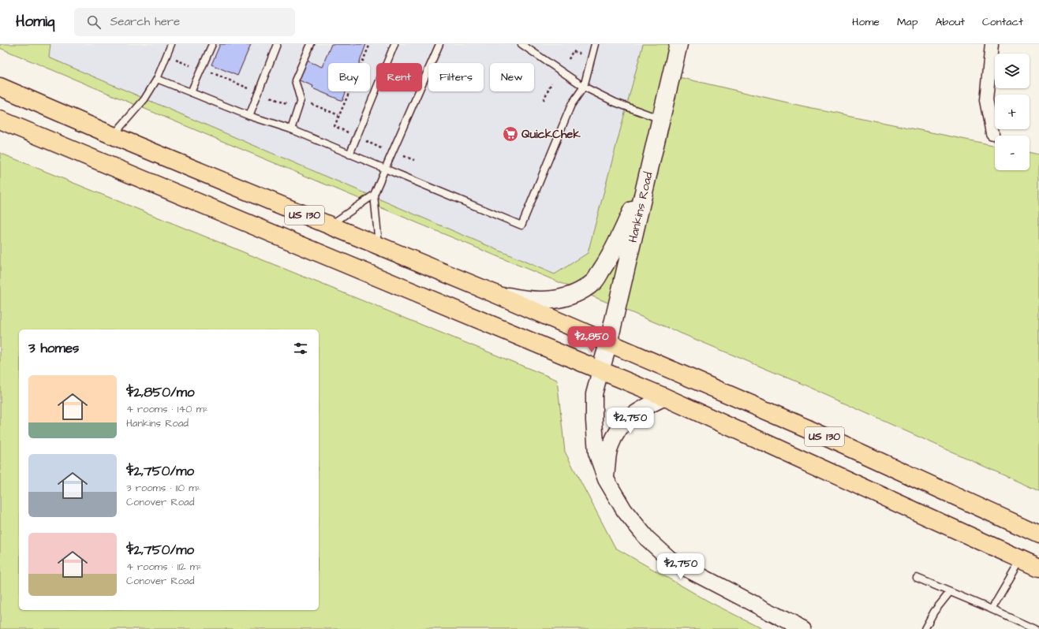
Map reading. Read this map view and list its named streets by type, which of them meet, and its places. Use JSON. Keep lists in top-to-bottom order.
{
  "streets": {
    "highway": ["US 130"],
    "main road": ["Hankins Road"]
  },
  "crossings": [
    ["Hankins Road", "US 130"]
  ],
  "places": {
    "supermarket": ["QuickChek"]
  },
  "page": {
    "header": "Homiq",
    "search": "Search here",
    "nav": [
      "Home",
      "Map",
      "About",
      "Contact"
    ],
    "map_buttons": ["+", "−"],
    "chip": [
      "Buy",
      "Rent",
      "Filters",
      "New"
    ],
    "price": ["$2,850", "$2,750", "$2,750"],
    "heading": "3 homes",
    "list": [
      {
        "name": "$2,850/mo",
        "note": "4 rooms · 140 m² · Hankins Road"
      },
      {
        "name": "$2,750/mo",
        "note": "3 rooms · 110 m² · Conover Road"
      },
      {
        "name": "$2,750/mo",
        "note": "4 rooms · 112 m² · Conover Road"
      }
    ]
  }
}
